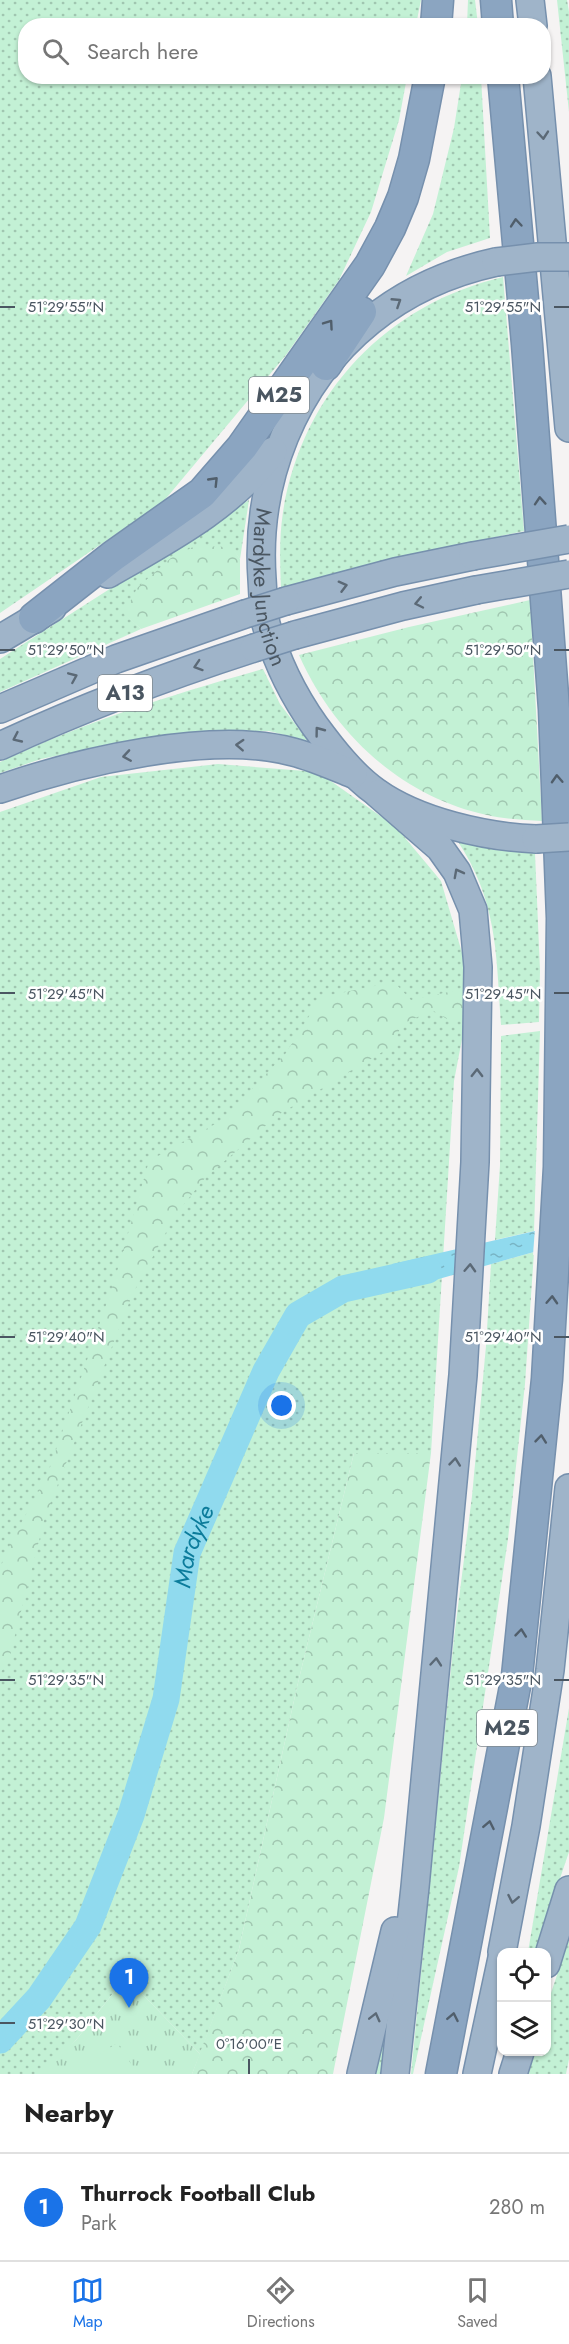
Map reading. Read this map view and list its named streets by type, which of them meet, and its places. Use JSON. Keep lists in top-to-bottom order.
{
  "streets": {
    "highway": ["M25", "Mardyke Junction", "A13"]
  },
  "crossings": [
    ["M25", "Mardyke Junction"]
  ],
  "water": ["Mardyke"],
  "page": {
    "search": "Search here",
    "pins": "1",
    "heading": "Nearby",
    "list": [
      {
        "mark": "1",
        "name": "Thurrock Football Club",
        "note": "Park",
        "value": "280 m"
      }
    ],
    "nav": ["Map", "Directions", "Saved"]
  },
  "coordinates": [
    "51°29'55\"N",
    "51°29'50\"N",
    "51°29'45\"N",
    "51°29'40\"N",
    "51°29'35\"N",
    "51°29'30\"N",
    "0°16'00\"E"
  ]
}
